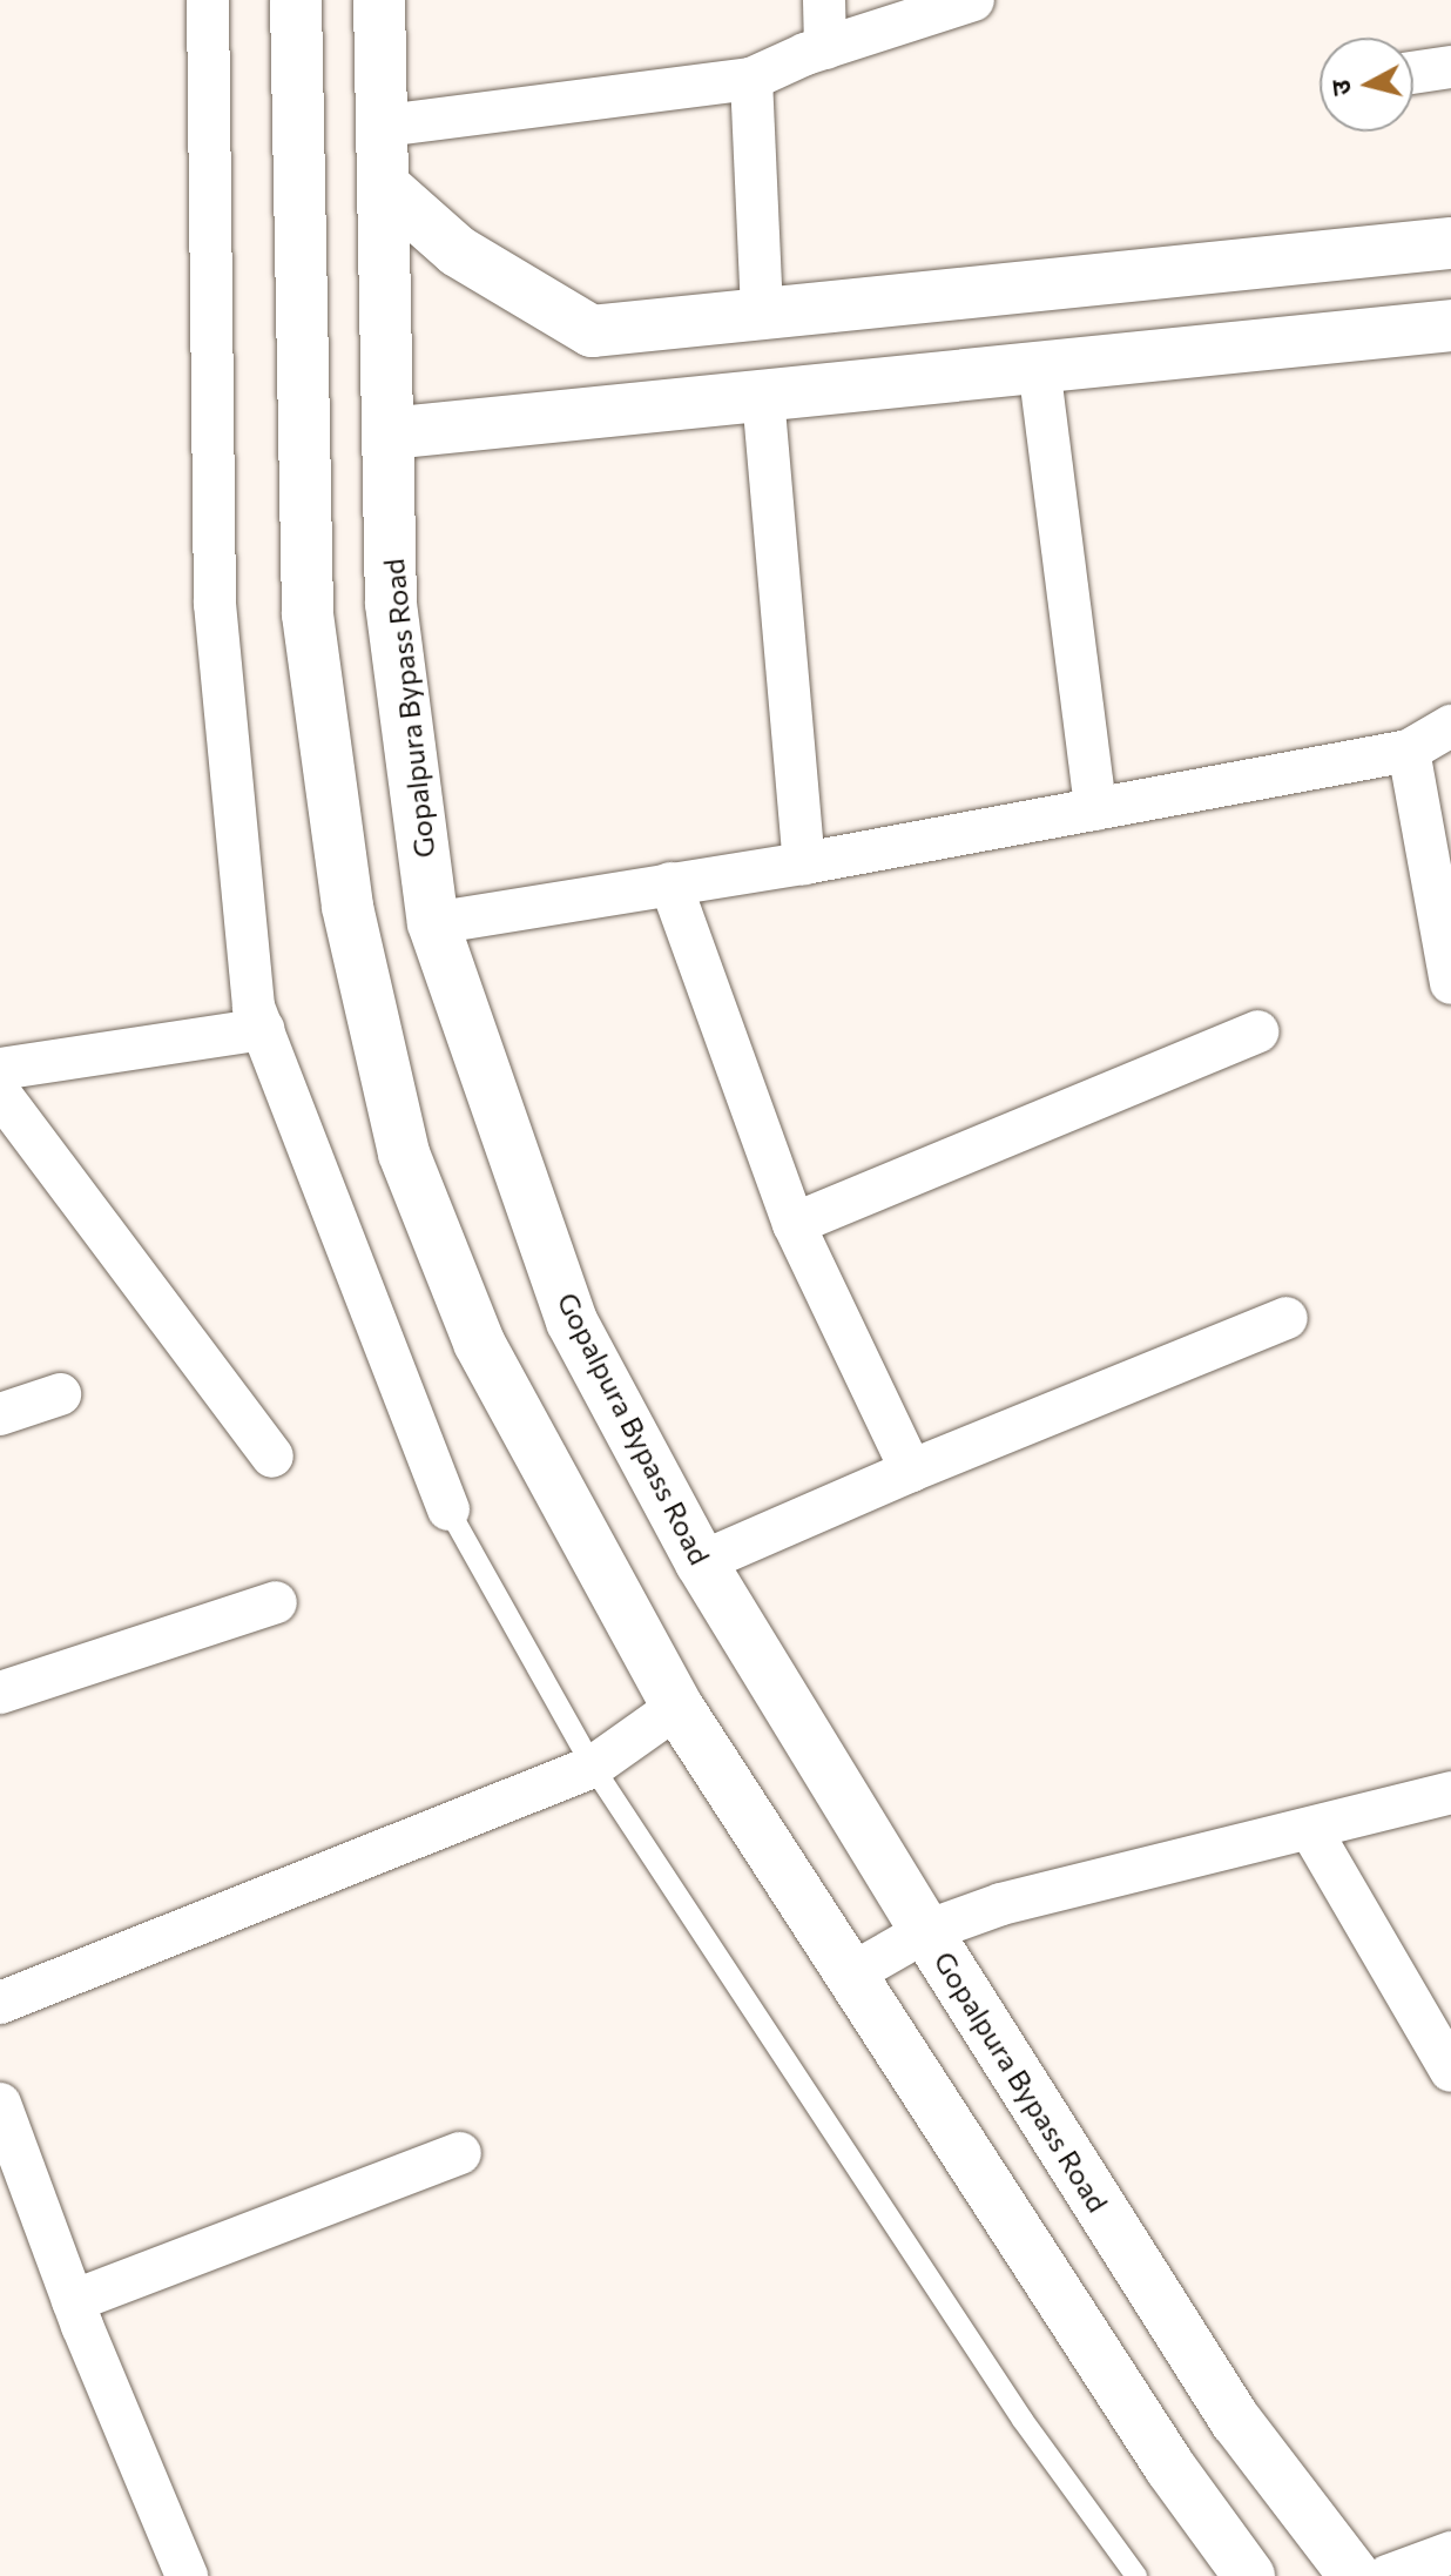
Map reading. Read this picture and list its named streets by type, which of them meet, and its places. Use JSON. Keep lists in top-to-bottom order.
{
  "streets": {
    "street": ["Gopalpura Bypass Road"]
  },
  "north": "left"
}
